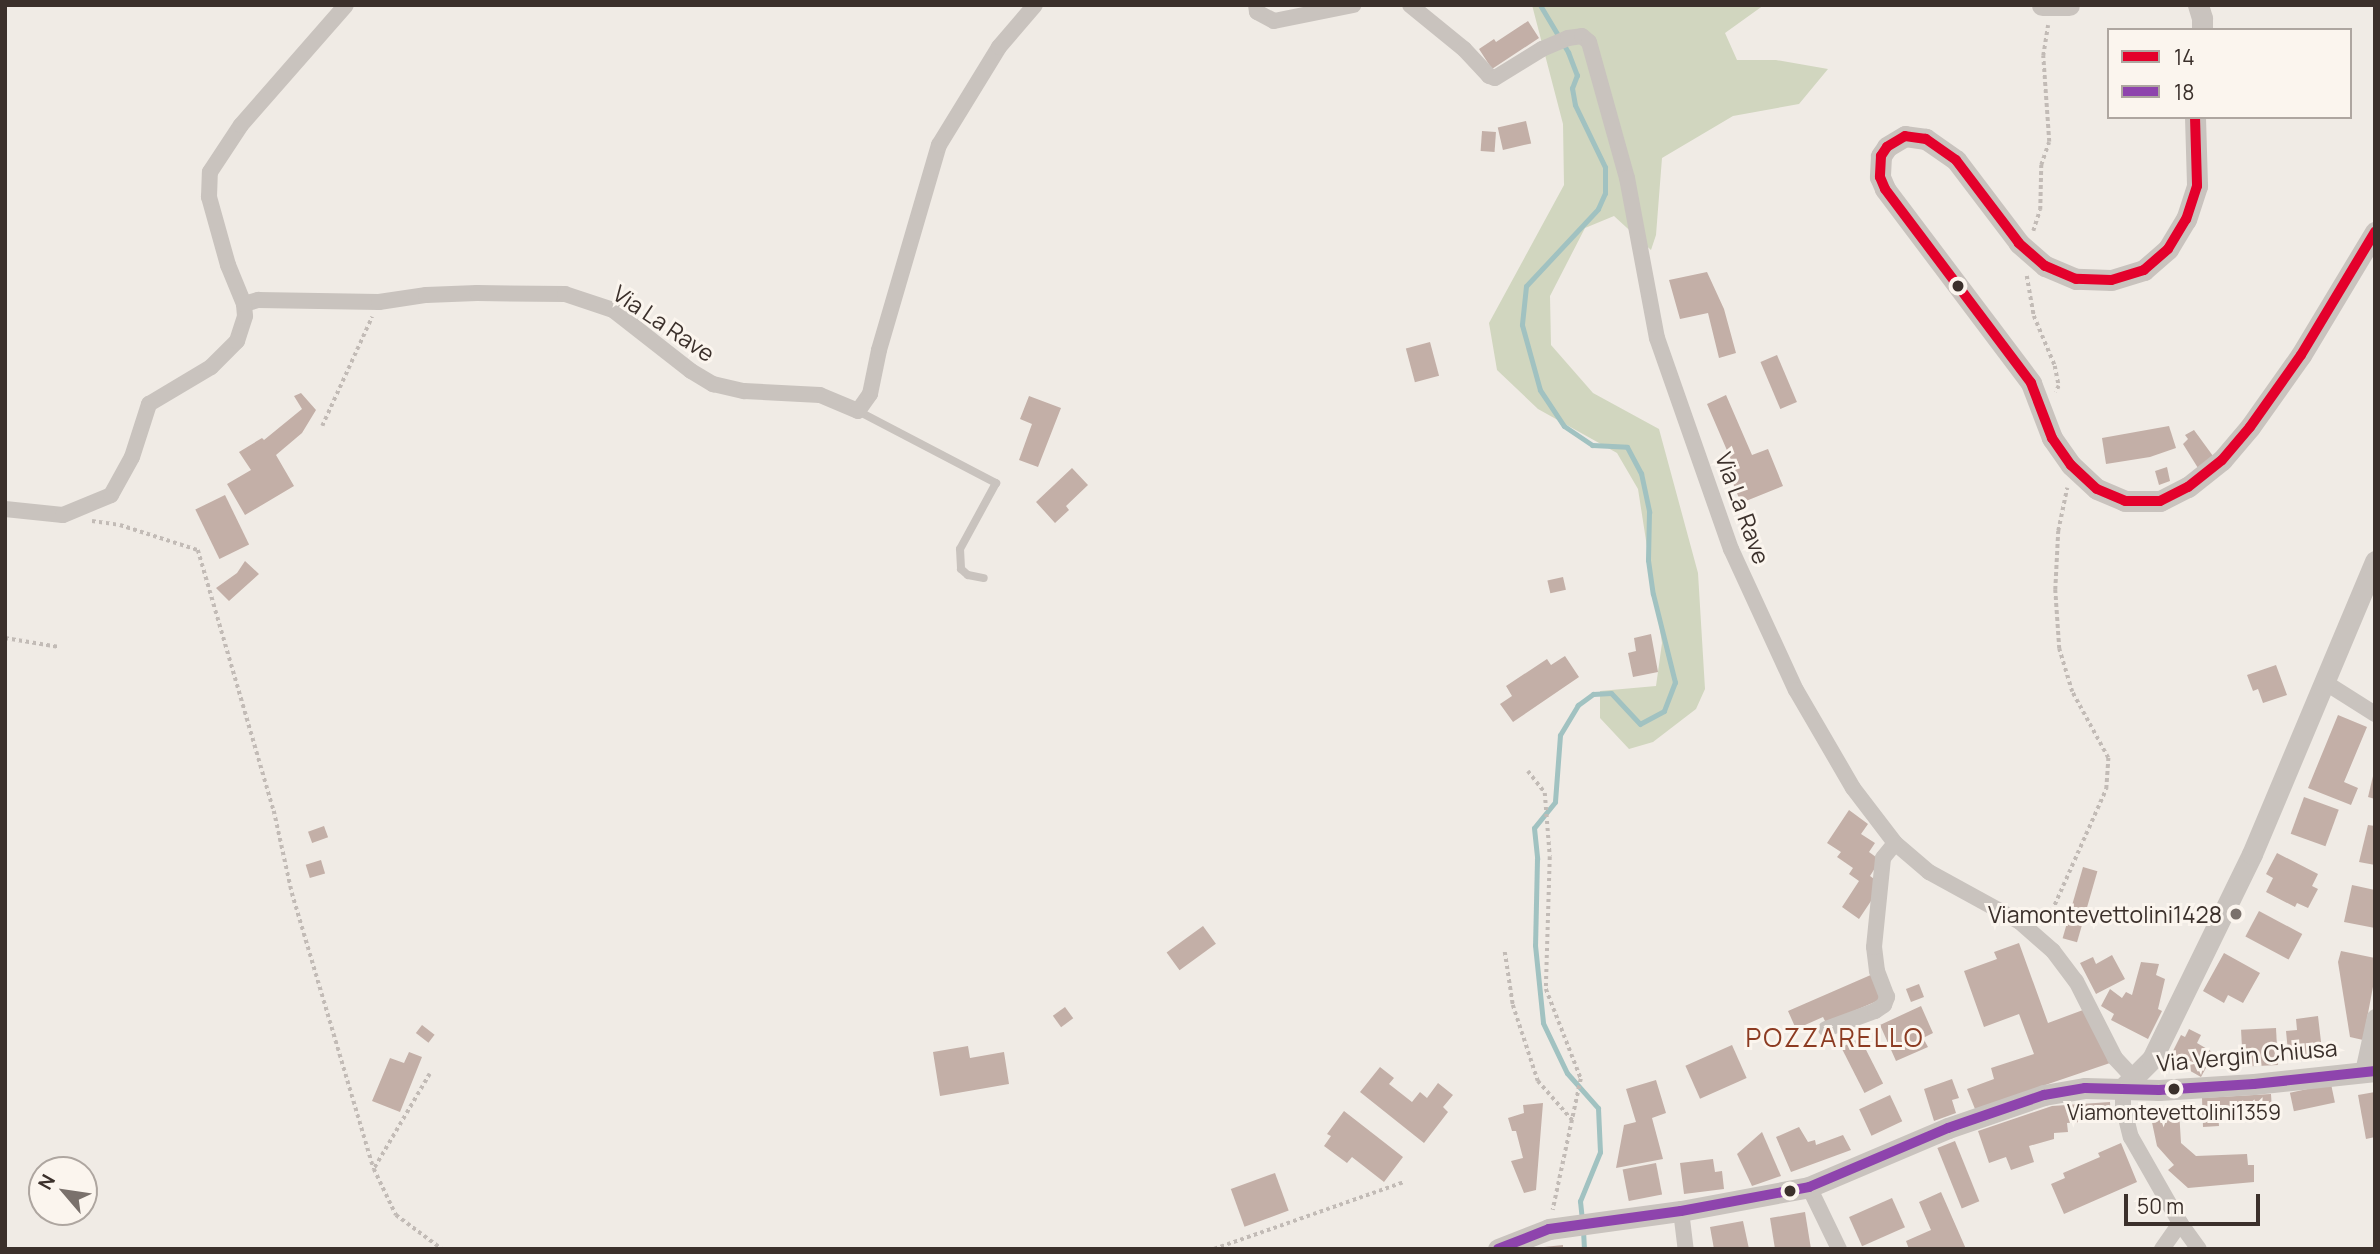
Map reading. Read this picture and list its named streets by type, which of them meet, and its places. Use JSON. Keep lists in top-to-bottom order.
{
  "streets": {
    "street": ["Via La Rave", "Via Vergin Chiusa"]
  },
  "crossings": [
    ["Via La Rave", "Via Vergin Chiusa"]
  ],
  "districts": ["POZZARELLO"],
  "places": ["Viamontevettolini1428", "Viamontevettolini1359"],
  "lines": ["transit line 14", "transit line 18"],
  "legend": ["14", "18"],
  "scale_bar": "50 m",
  "north": "top left"
}
